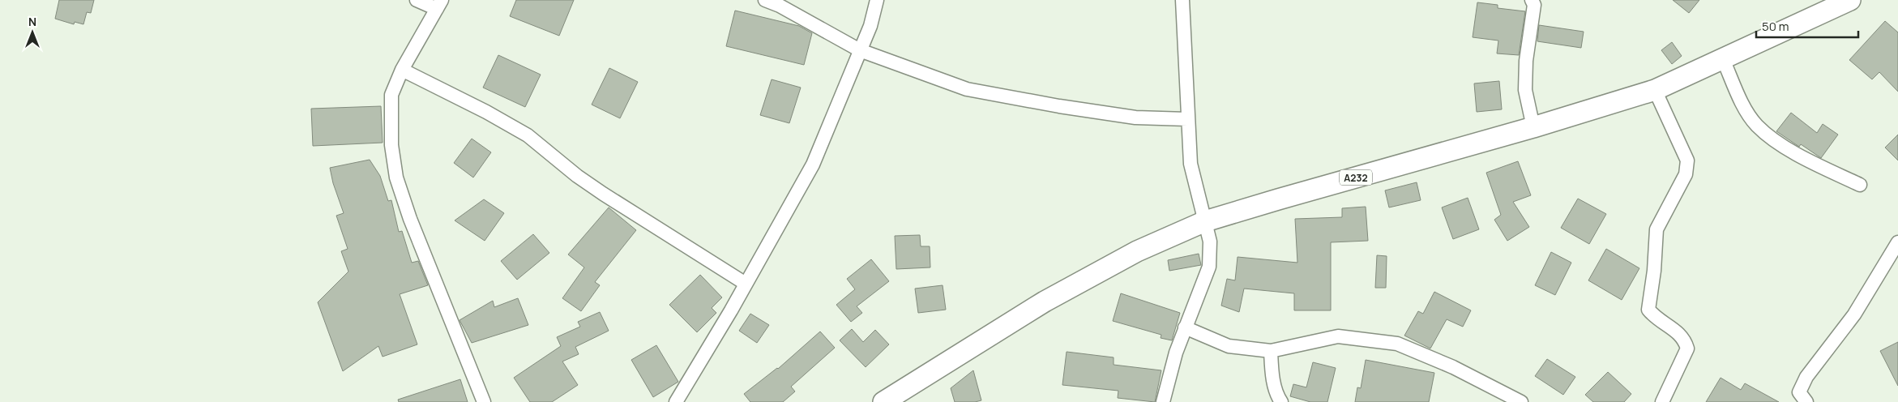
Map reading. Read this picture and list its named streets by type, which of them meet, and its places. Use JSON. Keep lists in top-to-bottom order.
{
  "streets": {
    "main road": ["A232"]
  },
  "scale_bar": "50 m",
  "north": "top"
}
